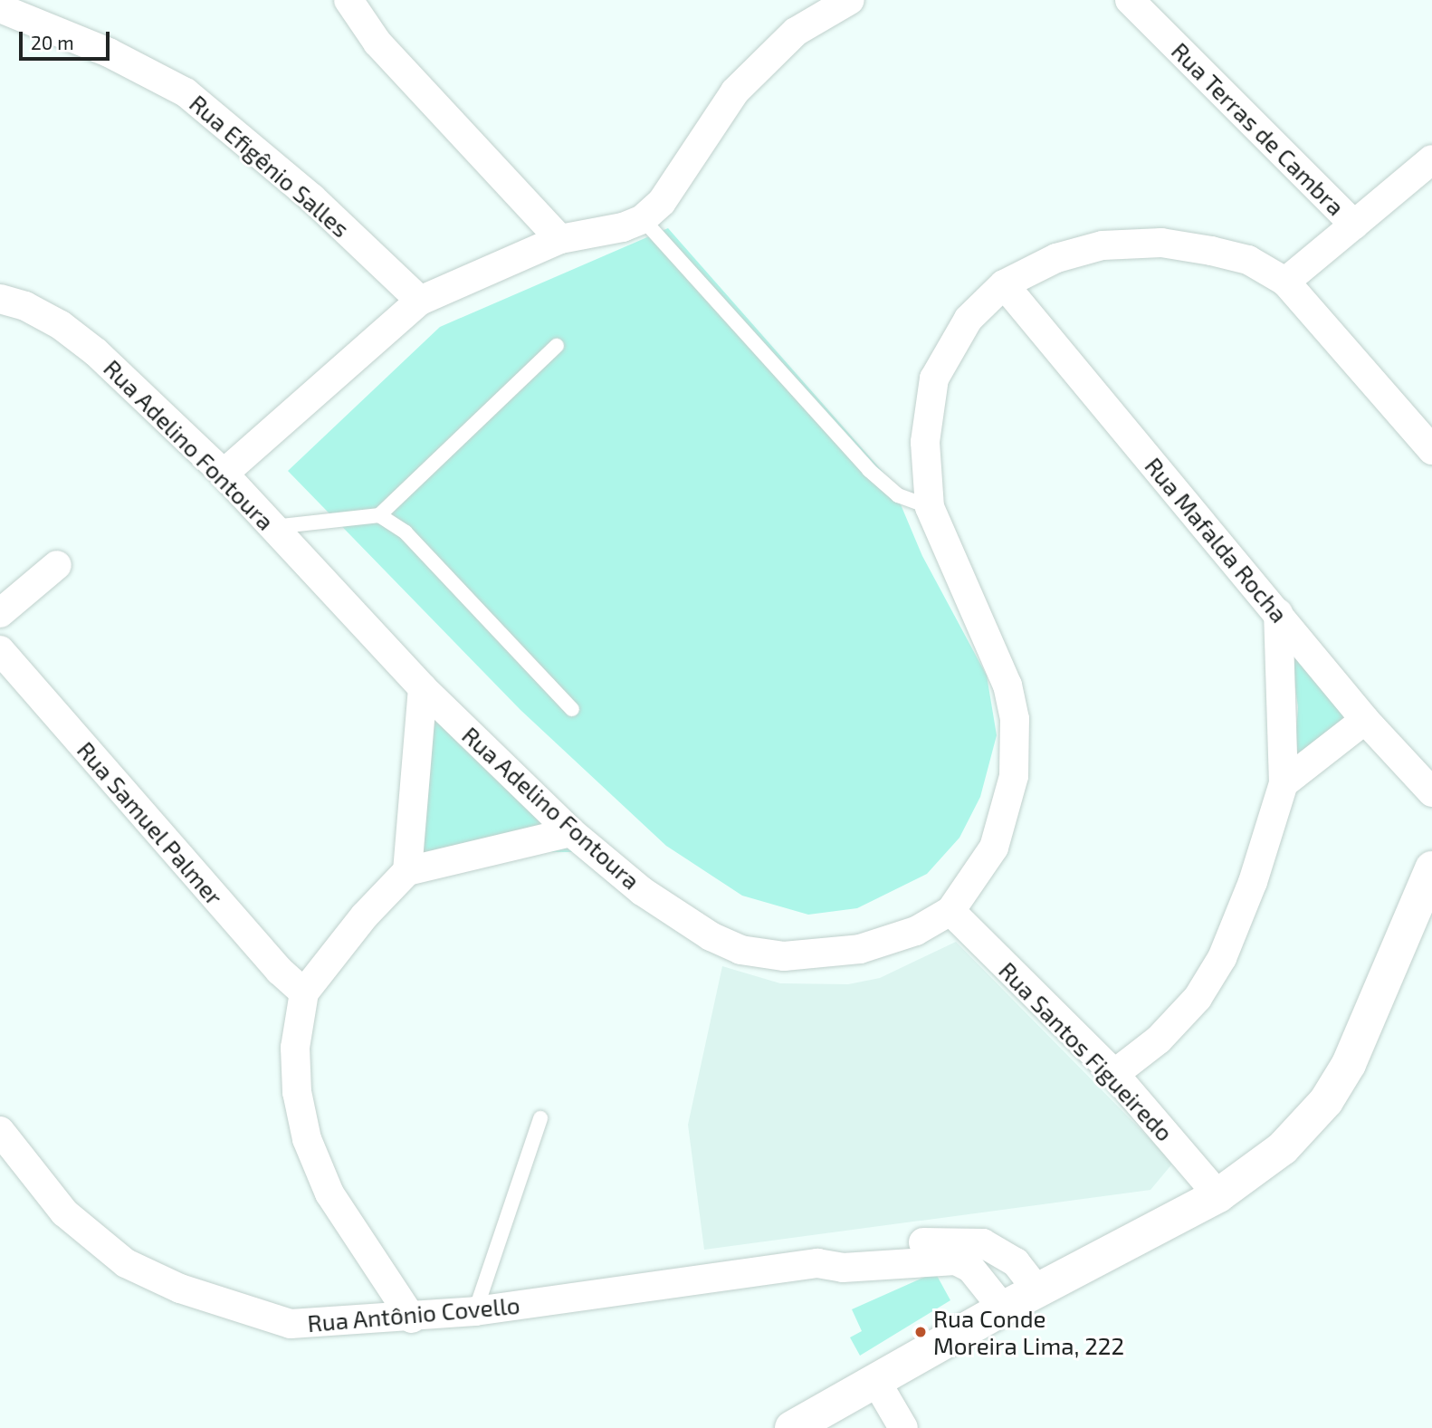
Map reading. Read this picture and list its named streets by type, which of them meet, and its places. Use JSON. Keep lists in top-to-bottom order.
{
  "streets": {
    "street": [
      "Rua Terras de Cambra",
      "Rua Efigênio Salles",
      "Rua Adelino Fontoura",
      "Rua Mafalda Rocha",
      "Rua Samuel Palmer",
      "Rua Santos Figueiredo",
      "Rua Antônio Covello"
    ]
  },
  "crossings": [
    ["Rua Terras de Cambra", "Rua Adelino Fontoura"],
    ["Rua Adelino Fontoura", "Rua Mafalda Rocha"],
    ["Rua Adelino Fontoura", "Rua Santos Figueiredo"]
  ],
  "places": ["Rua Conde Moreira Lima, 222"],
  "scale_bar": "20 m"
}
